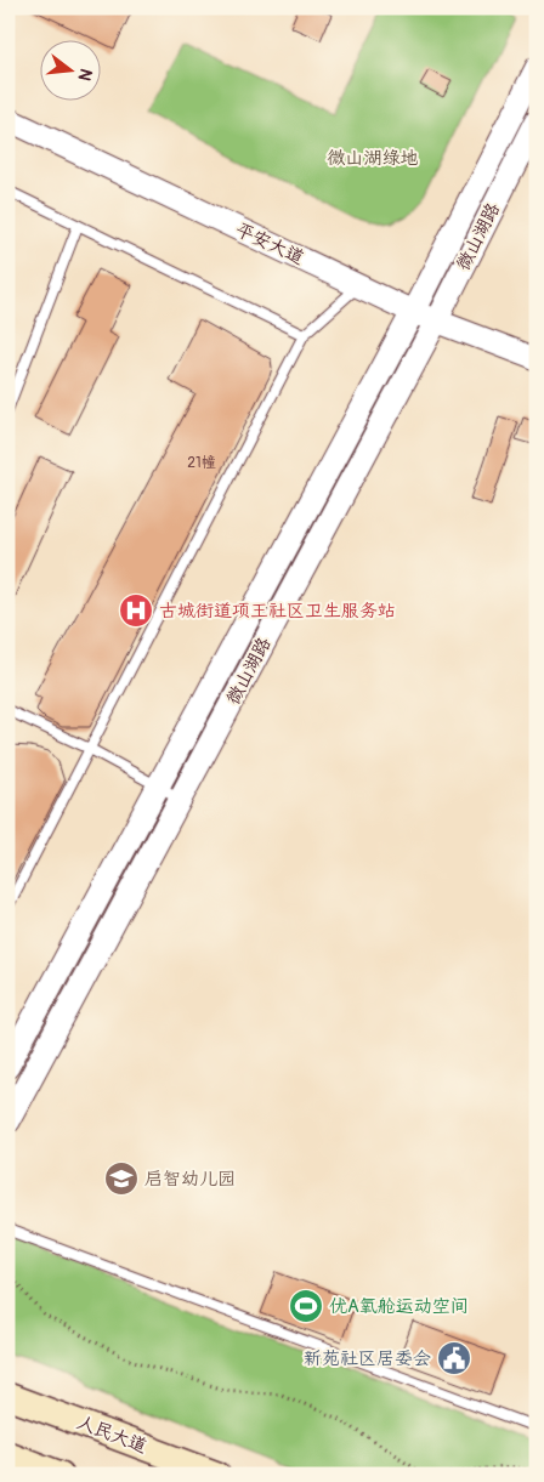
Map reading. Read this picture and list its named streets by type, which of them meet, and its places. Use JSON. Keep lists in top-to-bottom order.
{
  "streets": {
    "main road": ["人民大道"],
    "street": ["微山湖路", "平安大道"]
  },
  "crossings": [
    ["微山湖路", "平安大道"]
  ],
  "parks": ["微山湖绿地"],
  "places": {
    "hospital": ["古城街道项王社区卫生服务站"],
    "school or university": ["启智幼儿园"],
    "sports": ["优A氧舱运动空间"],
    "public building": ["新苑社区居委会"]
  },
  "house_numbers": ["21幢"],
  "north": "right"
}
